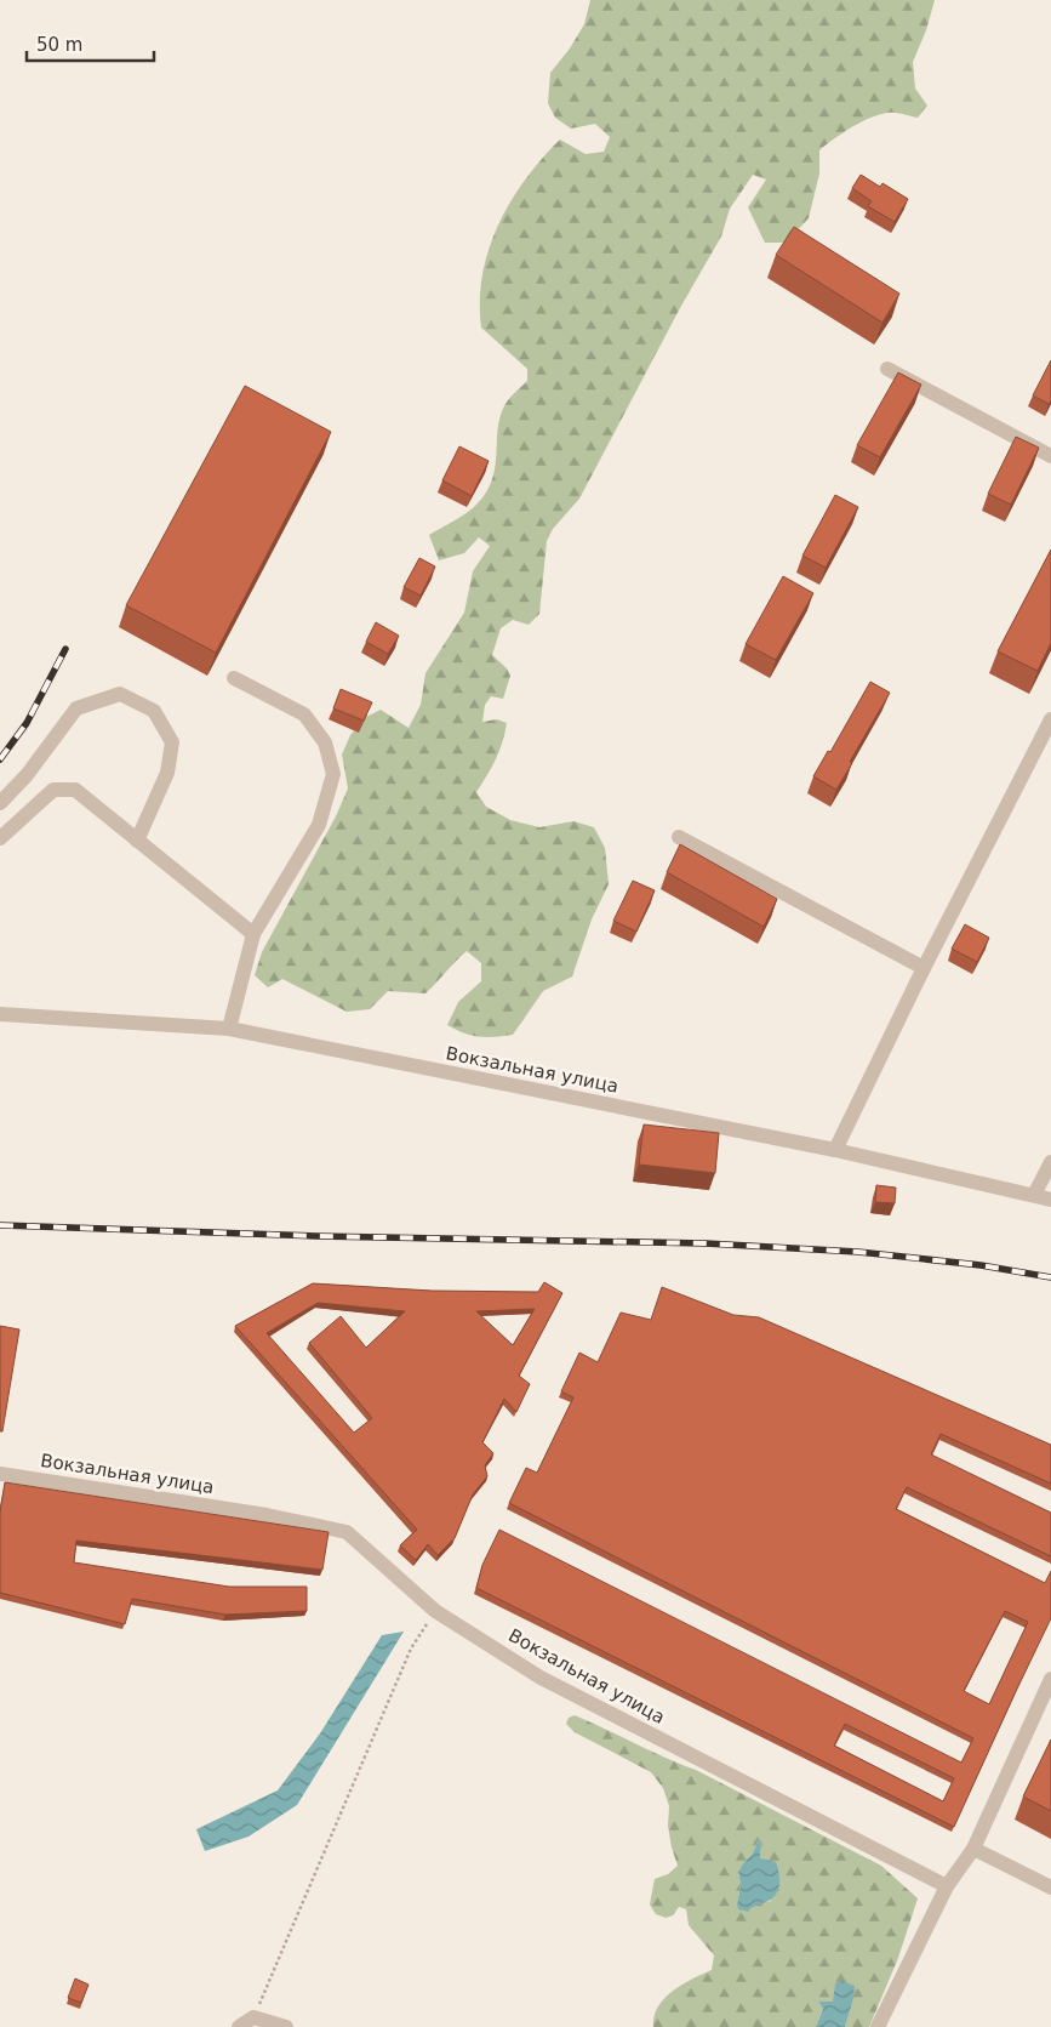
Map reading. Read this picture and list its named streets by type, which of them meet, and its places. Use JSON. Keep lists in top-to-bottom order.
{
  "streets": {
    "street": ["Вокзальная улица"]
  },
  "scale_bar": "50 m"
}
